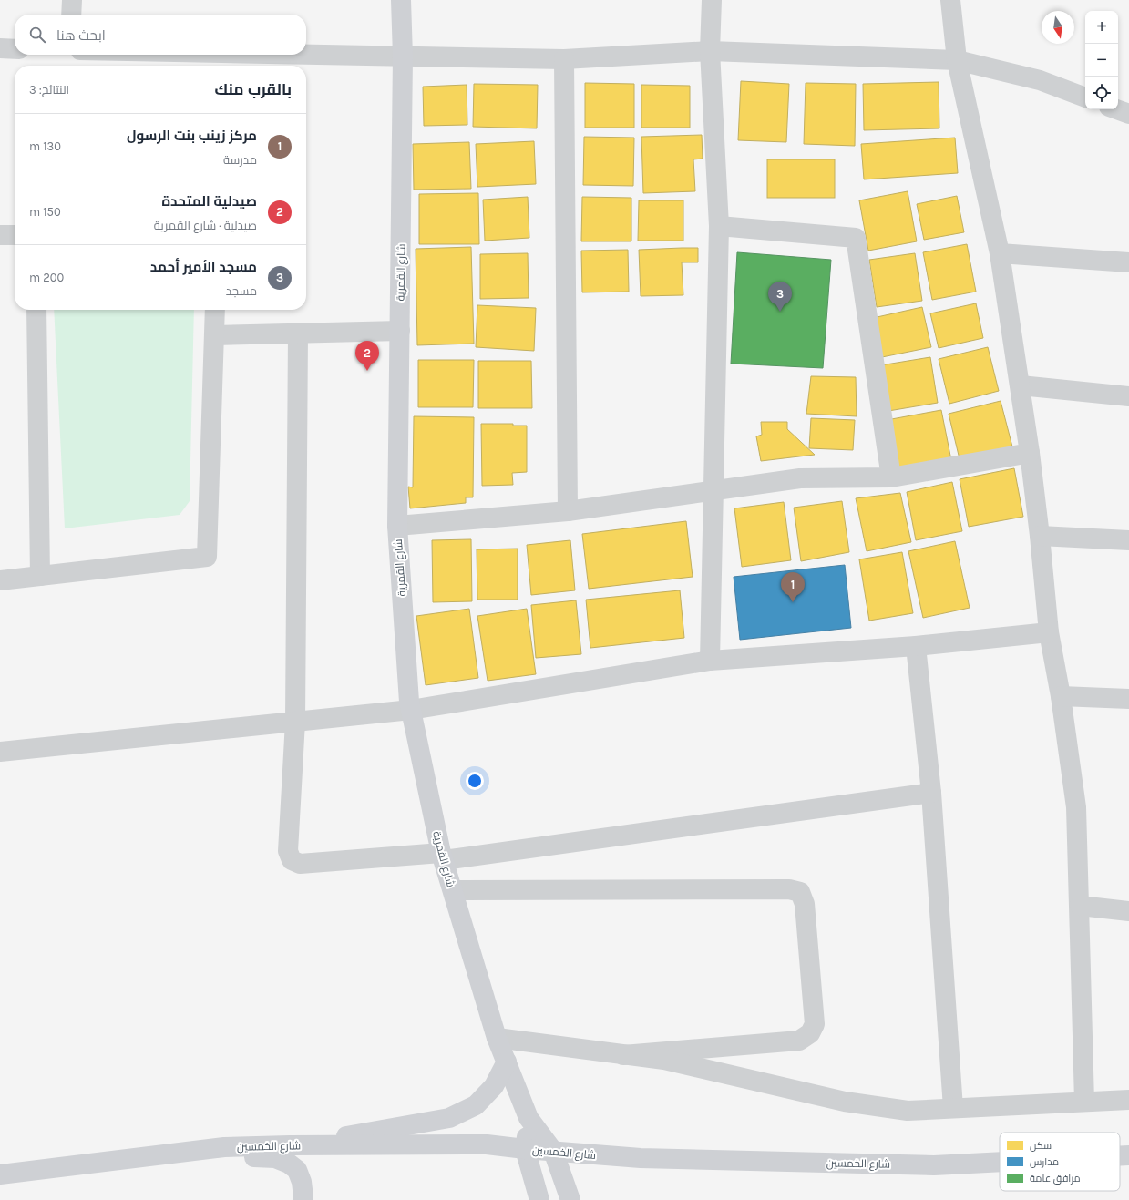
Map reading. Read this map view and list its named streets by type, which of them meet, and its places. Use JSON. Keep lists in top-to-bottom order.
{
  "streets": {
    "street": ["شارع القمرية", "شارع الخمسين"]
  },
  "crossings": [
    ["شارع القمرية", "شارع الخمسين"]
  ],
  "legend": ["سكن", "مدارس", "مرافق عامة"],
  "north": "bottom",
  "page": {
    "map_buttons": ["+", "−"],
    "search": "ابحث هنا",
    "heading": ["بالقرب منك", "النتائج: 3"],
    "list": [
      {
        "mark": "1",
        "name": "مركز زينب بنت الرسول",
        "note": "مدرسة",
        "value": "130 m"
      },
      {
        "mark": "2",
        "name": "صيدلية المتحدة",
        "note": "صيدلية · شارع القمرية",
        "value": "150 m"
      },
      {
        "mark": "3",
        "name": "مسجد الأمير أحمد",
        "note": "مسجد",
        "value": "200 m"
      }
    ],
    "pins": ["3", "2", "1"]
  }
}
